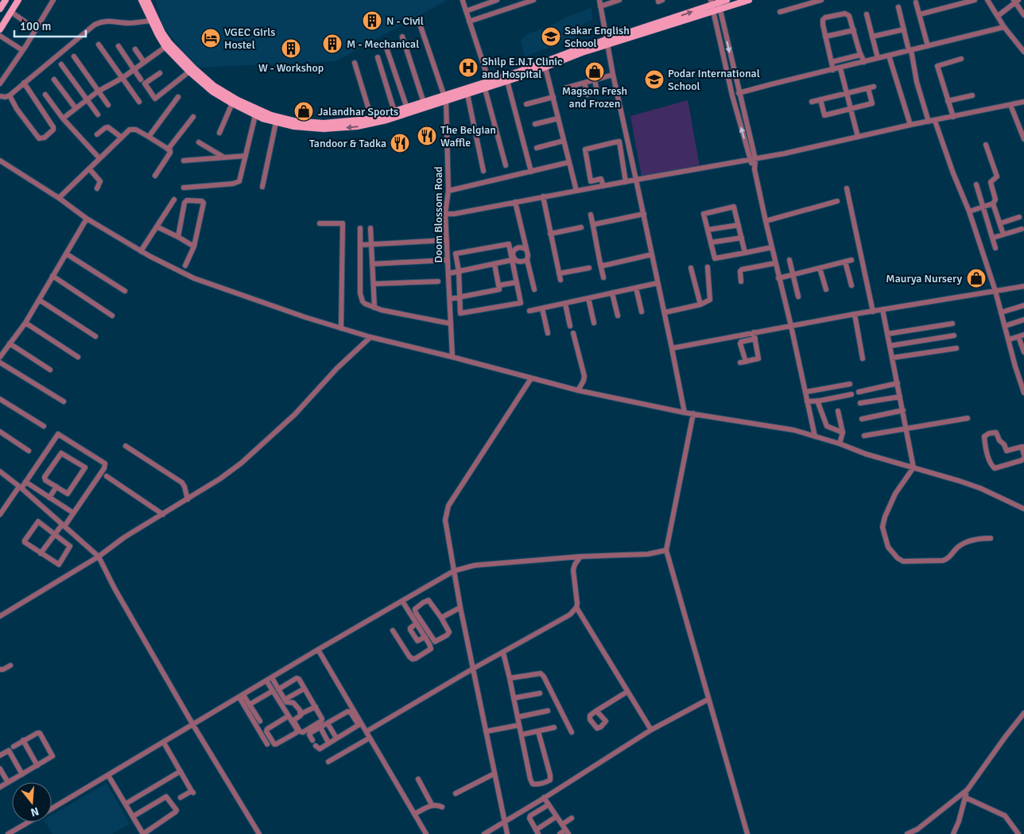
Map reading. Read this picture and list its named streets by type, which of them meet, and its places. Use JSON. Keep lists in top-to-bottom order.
{
  "streets": {
    "street": ["Doom Blossom Road"]
  },
  "places": {
    "building": ["N - Civil", "M - Mechanical", "W - Workshop"],
    "school or university": ["Sakar English School", "Podar International School"],
    "hotel": ["VGEC Girls Hostel"],
    "hospital": ["Shilp E.N.T Clinic and Hospital"],
    "shop": ["Magson Fresh and Frozen", "Jalandhar Sports", "Maurya Nursery"],
    "restaurant": ["The Belgian Waffle", "Tandoor & Tadka"]
  },
  "scale_bar": "100 m",
  "north": "bottom"
}
